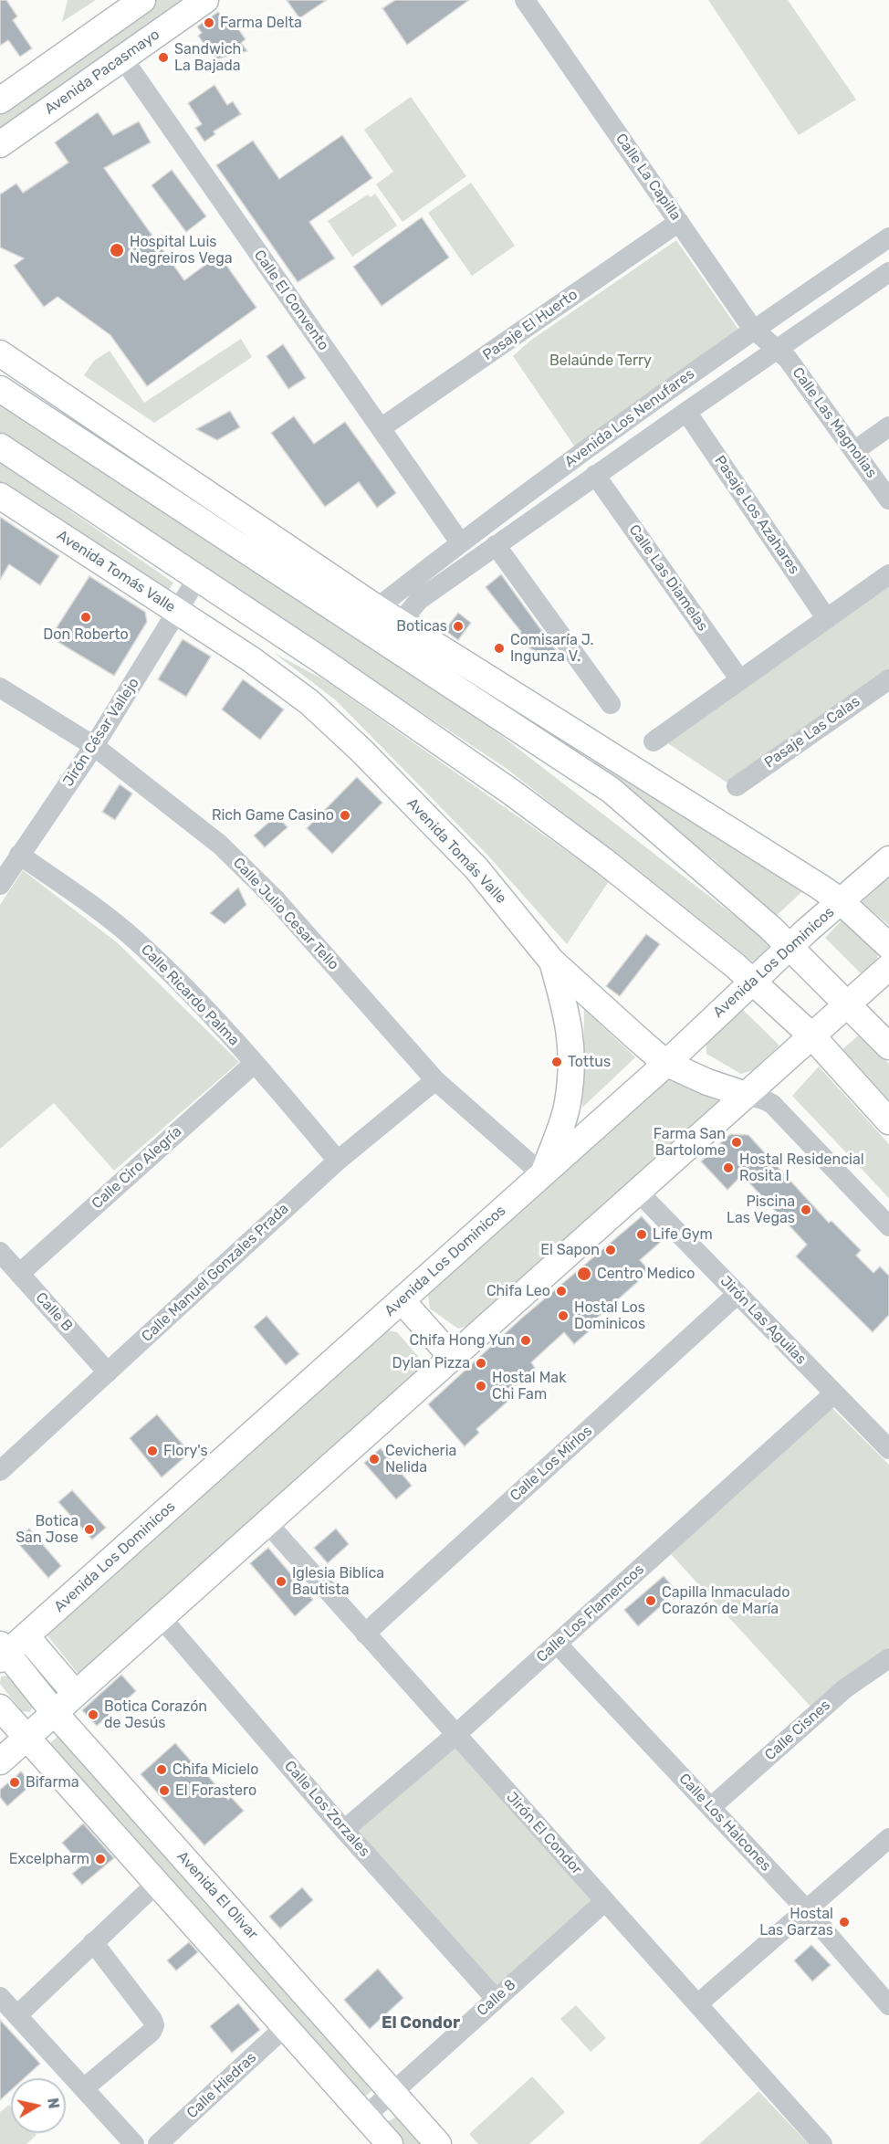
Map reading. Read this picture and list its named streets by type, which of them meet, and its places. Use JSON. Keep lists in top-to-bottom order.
{
  "streets": {
    "main road": [
      "Avenida Pacasmayo",
      "Avenida Tomás Valle",
      "Avenida Los Dominicos",
      "Avenida El Olivar"
    ],
    "street": [
      "Calle La Capilla",
      "Calle El Convento",
      "Pasaje El Huerto",
      "Avenida Los Nenufares",
      "Calle Las Magnolias",
      "Pasaje Los Azahares",
      "Calle Las Diamelas",
      "Jirón César Vallejo",
      "Pasaje Las Calas",
      "Calle Julio Cesar Tello",
      "Calle Ricardo Palma",
      "Calle Ciro Alegría",
      "Calle Manuel Gonzales Prada",
      "Calle B",
      "Jirón Las Aguilas",
      "Calle Los Mirlos",
      "Calle Los Flamencos",
      "Calle Cisnes",
      "Calle Los Zorzales",
      "Calle Los Halcones",
      "Jirón El Condor",
      "Calle 8",
      "Calle Hiedras"
    ]
  },
  "crossings": [
    ["Avenida Pacasmayo", "Calle El Convento"],
    ["Calle La Capilla", "Pasaje El Huerto"],
    ["Calle La Capilla", "Avenida Los Nenufares"],
    ["Calle La Capilla", "Calle Las Magnolias"],
    ["Calle El Convento", "Pasaje El Huerto"],
    ["Calle El Convento", "Avenida Los Nenufares"],
    ["Avenida Los Nenufares", "Calle Las Magnolias"],
    ["Avenida Los Nenufares", "Pasaje Los Azahares"],
    ["Avenida Los Nenufares", "Calle Las Diamelas"],
    ["Avenida Tomás Valle", "Jirón César Vallejo"],
    ["Avenida Tomás Valle", "Avenida Los Dominicos"],
    ["Jirón César Vallejo", "Calle Julio Cesar Tello"],
    ["Jirón César Vallejo", "Calle Ricardo Palma"],
    ["Calle Julio Cesar Tello", "Avenida Los Dominicos"],
    ["Calle Julio Cesar Tello", "Calle Manuel Gonzales Prada"],
    ["Avenida Los Dominicos", "Avenida El Olivar"],
    ["Calle Ricardo Palma", "Calle Ciro Alegría"],
    ["Calle Ricardo Palma", "Calle Manuel Gonzales Prada"],
    ["Calle Ciro Alegría", "Calle B"],
    ["Calle Manuel Gonzales Prada", "Calle B"],
    ["Jirón Las Aguilas", "Calle Los Mirlos"],
    ["Jirón Las Aguilas", "Calle Los Flamencos"],
    ["Calle Los Mirlos", "Jirón El Condor"],
    ["Calle Los Flamencos", "Calle Los Zorzales"],
    ["Calle Los Flamencos", "Calle Los Halcones"],
    ["Calle Los Flamencos", "Jirón El Condor"],
    ["Calle Cisnes", "Calle Los Halcones"],
    ["Calle Los Zorzales", "Calle 8"],
    ["Jirón El Condor", "Calle 8"],
    ["Avenida El Olivar", "Calle 8"]
  ],
  "districts": ["El Condor"],
  "parks": ["Belaúnde Terry"],
  "places": [
    "Farma Delta",
    "Sandwich La Bajada",
    "Hospital Luis Negreiros Vega",
    "Don Roberto",
    "Boticas",
    "Comisaría J. Ingunza V.",
    "Rich Game Casino",
    "Tottus",
    "Farma San Bartolome",
    "Hostal Residencial Rosita I",
    "Piscina Las Vegas",
    "Life Gym",
    "El Sapon",
    "Centro Medico",
    "Chifa Leo",
    "Hostal Los Dominicos",
    "Chifa Hong Yun",
    "Dylan Pizza",
    "Hostal Mak Chi Fam",
    "Flory's",
    "Cevicheria Nelida",
    "Botica San Jose",
    "Iglesia Biblica Bautista",
    "Capilla Inmaculado Corazón de María",
    "Botica Corazón de Jesús",
    "Chifa Micielo",
    "Bifarma",
    "El Forastero",
    "Excelpharm",
    "Hostal Las Garzas"
  ],
  "north": "right"
}
